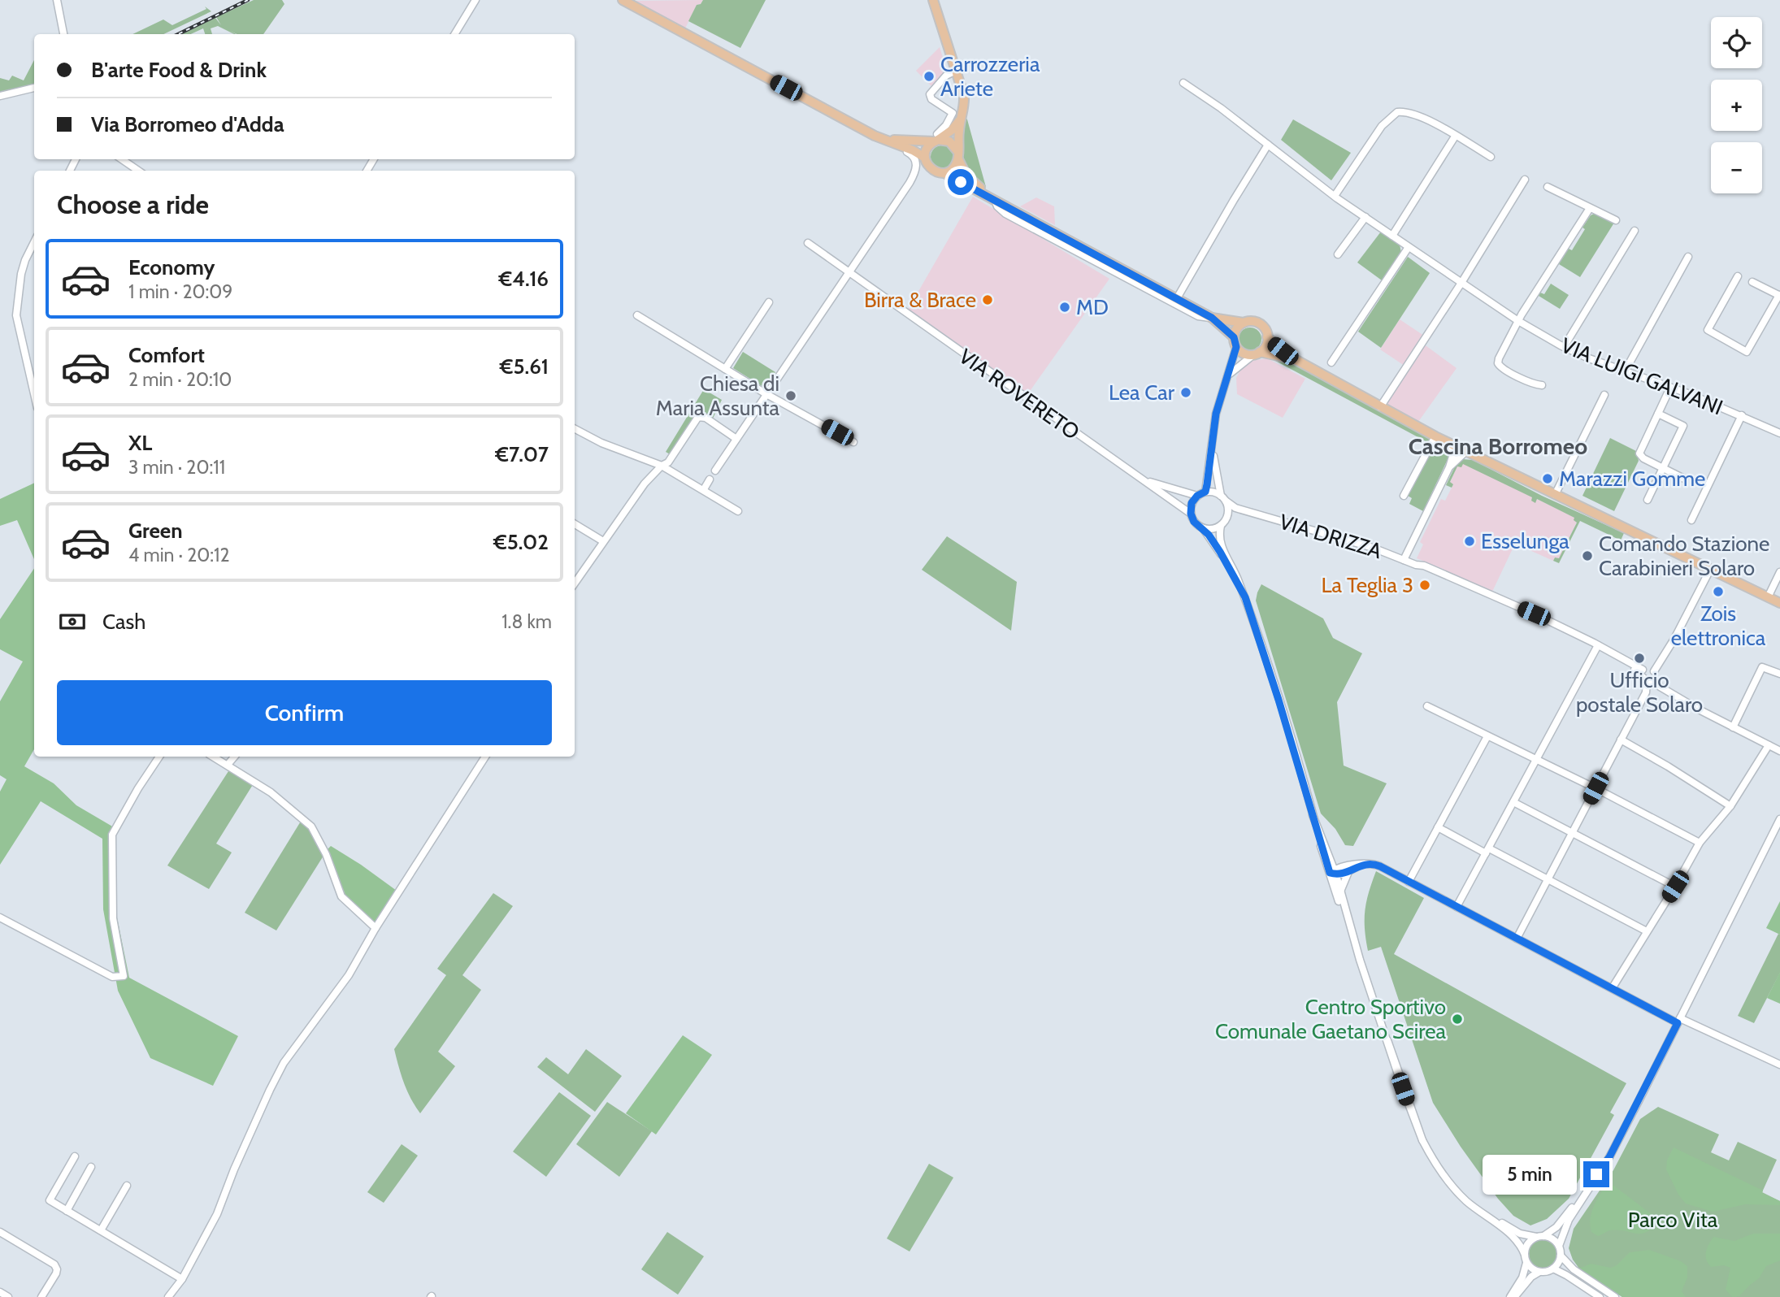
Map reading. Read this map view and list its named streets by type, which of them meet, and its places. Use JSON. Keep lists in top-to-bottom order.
{
  "streets": {
    "street": ["VIA LUIGI GALVANI", "VIA ROVERETO", "VIA DRIZZA"]
  },
  "crossings": [
    ["VIA ROVERETO", "VIA DRIZZA"]
  ],
  "districts": ["Cascina Borromeo"],
  "parks": ["Parco Vita"],
  "places": [
    "Carrozzeria Ariete",
    "Birra & Brace",
    "MD",
    "Lea Car",
    "Chiesa di Maria Assunta",
    "Marazzi Gomme",
    "Esselunga",
    "Comando Stazione Carabinieri Solaro",
    "La Teglia 3",
    "Zois elettronica",
    "Ufficio postale Solaro",
    "Centro Sportivo Comunale Gaetano Scirea"
  ],
  "page": {
    "map_buttons": ["+", "−"],
    "banner": ["B'arte Food & Drink", "Via Borromeo d'Adda"],
    "heading": "Choose a ride",
    "list": [
      {
        "name": "Economy",
        "note": "1 min · 20:09",
        "value": "€4.16"
      },
      {
        "name": "Comfort",
        "note": "2 min · 20:10",
        "value": "€5.61"
      },
      {
        "name": "XL",
        "note": "3 min · 20:11",
        "value": "€7.07"
      },
      {
        "name": "Green",
        "note": "4 min · 20:12",
        "value": "€5.02"
      }
    ],
    "pay": ["Cash", "1.8 km"],
    "buttons": "Confirm",
    "bubble": "5 min"
  }
}
